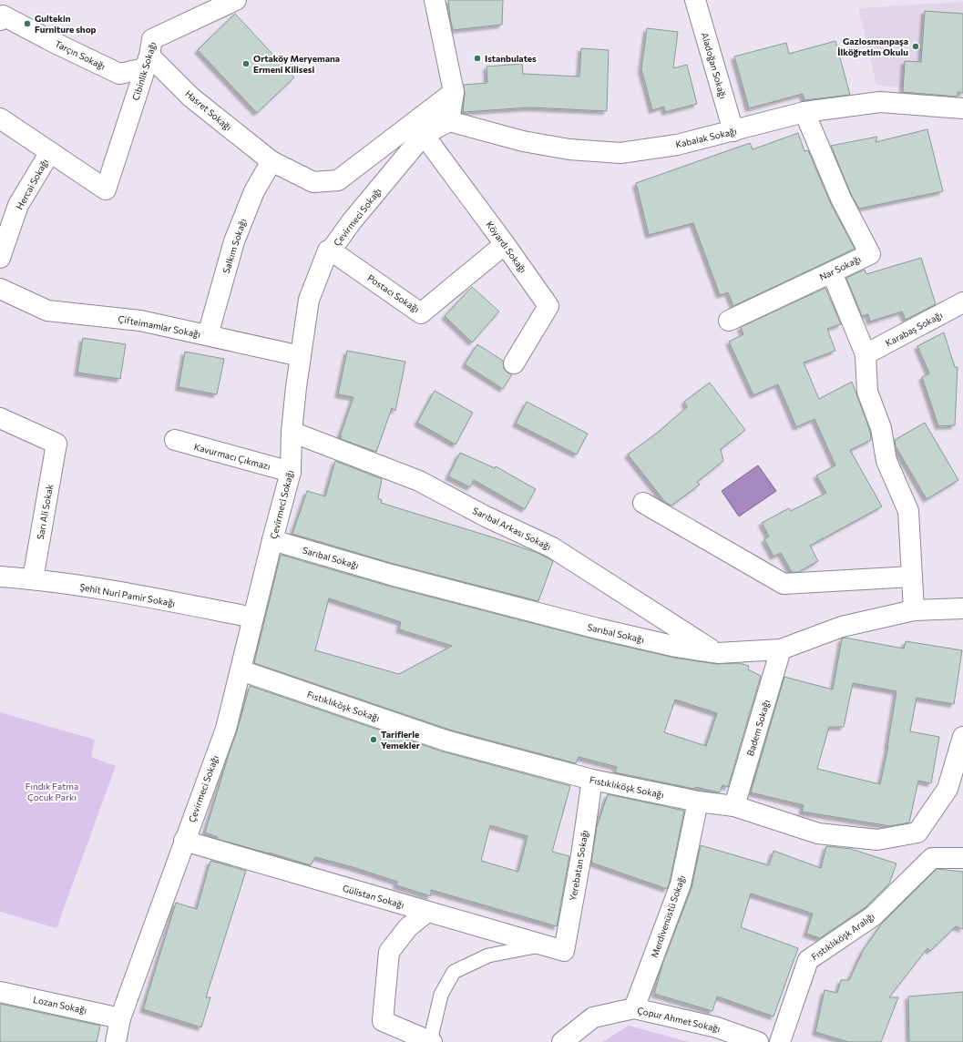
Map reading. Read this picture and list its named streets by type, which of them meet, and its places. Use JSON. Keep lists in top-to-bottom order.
{
  "streets": {
    "street": [
      "Tarçın Sokağı",
      "Aladoğan Sokağı",
      "Cibinlik Sokağı",
      "Hasret Sokağı",
      "Kabalak Sokağı",
      "Hercai Sokağı",
      "Çevirmeci Sokağı",
      "Salkım Sokağı",
      "Köyardı Sokağı",
      "Nar Sokağı",
      "Postacı Sokağı",
      "Çifteimamlar Sokağı",
      "Karabaş Sokağı",
      "Kavurmacı Çıkmazı",
      "Sarı Ali Sokak",
      "Sarıbal Arkası Sokağı",
      "Sarıbal Sokağı",
      "Şehit Nuri Pamir Sokağı",
      "Fıstıklıköşk Sokağı",
      "Badem Sokağı",
      "Yerebatan Sokağı",
      "Gülistan Sokağı",
      "Merdivenüstü Sokağı",
      "Fıstıklıköşk Aralığı",
      "Lozan Sokağı",
      "Çopur Ahmet Sokağı"
    ]
  },
  "crossings": [
    ["Tarçın Sokağı", "Cibinlik Sokağı"],
    ["Tarçın Sokağı", "Hasret Sokağı"],
    ["Aladoğan Sokağı", "Kabalak Sokağı"],
    ["Cibinlik Sokağı", "Hasret Sokağı"],
    ["Cibinlik Sokağı", "Hercai Sokağı"],
    ["Hasret Sokağı", "Salkım Sokağı"],
    ["Kabalak Sokağı", "Çevirmeci Sokağı"],
    ["Kabalak Sokağı", "Nar Sokağı"],
    ["Çevirmeci Sokağı", "Köyardı Sokağı"],
    ["Çevirmeci Sokağı", "Postacı Sokağı"],
    ["Çevirmeci Sokağı", "Çifteimamlar Sokağı"],
    ["Çevirmeci Sokağı", "Kavurmacı Çıkmazı"],
    ["Çevirmeci Sokağı", "Sarıbal Arkası Sokağı"],
    ["Çevirmeci Sokağı", "Sarıbal Sokağı"],
    ["Çevirmeci Sokağı", "Şehit Nuri Pamir Sokağı"],
    ["Çevirmeci Sokağı", "Fıstıklıköşk Sokağı"],
    ["Çevirmeci Sokağı", "Gülistan Sokağı"],
    ["Çevirmeci Sokağı", "Lozan Sokağı"],
    ["Salkım Sokağı", "Çifteimamlar Sokağı"],
    ["Köyardı Sokağı", "Postacı Sokağı"],
    ["Sarı Ali Sokak", "Şehit Nuri Pamir Sokağı"],
    ["Sarıbal Arkası Sokağı", "Sarıbal Sokağı"],
    ["Sarıbal Sokağı", "Badem Sokağı"],
    ["Fıstıklıköşk Sokağı", "Badem Sokağı"],
    ["Fıstıklıköşk Sokağı", "Yerebatan Sokağı"],
    ["Fıstıklıköşk Sokağı", "Merdivenüstü Sokağı"],
    ["Yerebatan Sokağı", "Gülistan Sokağı"],
    ["Merdivenüstü Sokağı", "Çopur Ahmet Sokağı"]
  ],
  "parks": ["Fındık Fatma Çocuk Parkı"],
  "places": [
    "Gultekin Furniture shop",
    "Gaziosmanpaşa İlköğretim Okulu",
    "Istanbulates",
    "Ortaköy Meryemana Ermeni Kilisesi",
    "Tariflerle Yemekler"
  ]
}
